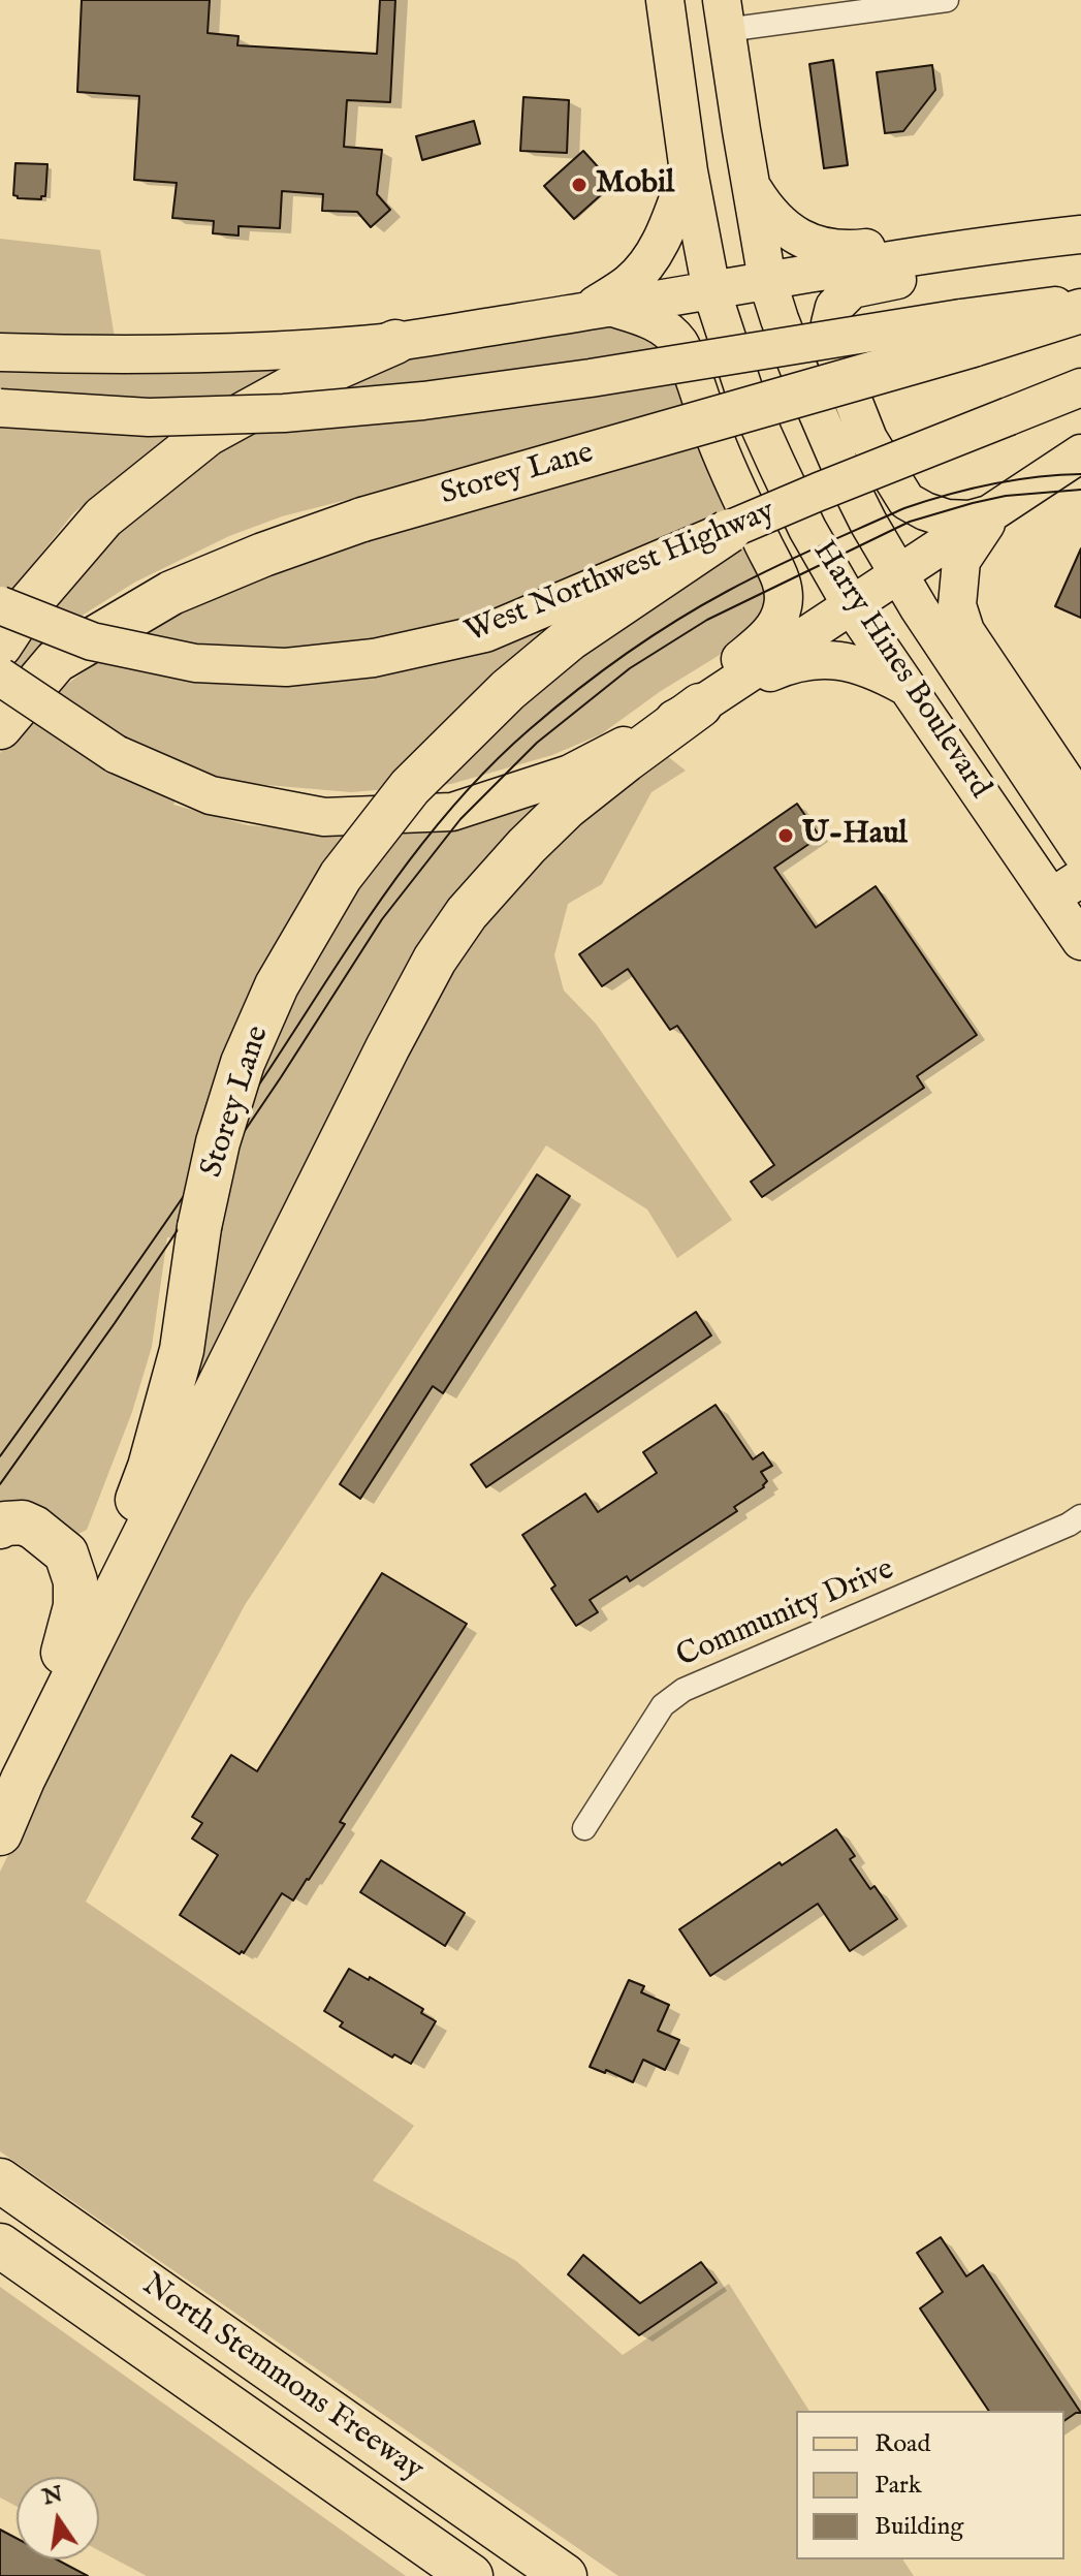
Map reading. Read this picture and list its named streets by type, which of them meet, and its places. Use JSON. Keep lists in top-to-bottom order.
{
  "streets": {
    "highway": ["Storey Lane", "North Stemmons Freeway"],
    "main road": ["West Northwest Highway", "Harry Hines Boulevard"],
    "street": ["Community Drive"]
  },
  "crossings": [
    ["Storey Lane", "West Northwest Highway"]
  ],
  "places": ["Mobil", "U-Haul"],
  "legend": ["Road", "Park", "Building"],
  "north": "top"
}
